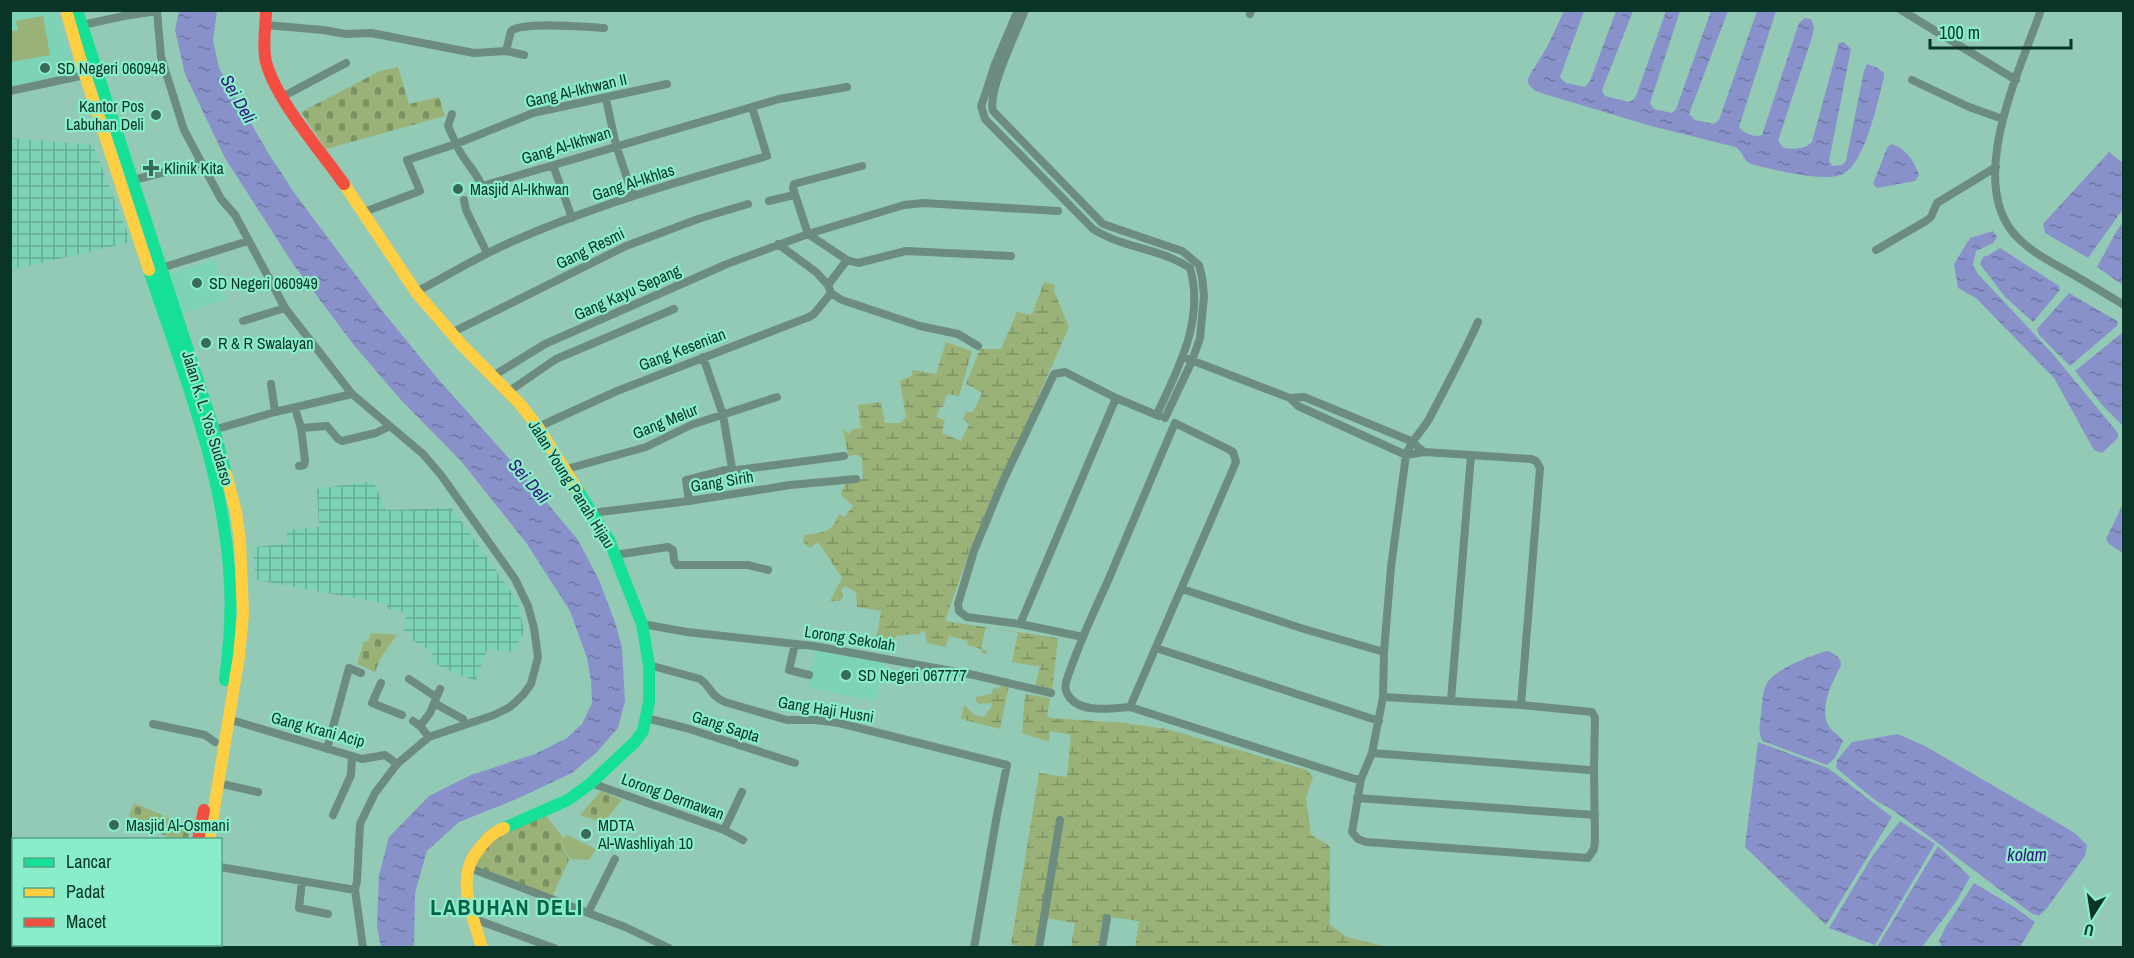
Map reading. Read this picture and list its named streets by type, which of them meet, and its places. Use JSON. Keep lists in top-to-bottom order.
{
  "streets": {
    "main road": ["Jalan K. L. Yos Sudarso", "Jalan Young Panah Hijau"],
    "street": [
      "Gang Al-Ikhwan II",
      "Gang Al-Ikhwan",
      "Gang Al-Ikhlas",
      "Gang Resmi",
      "Gang Kayu Sepang",
      "Gang Kesenian",
      "Gang Melur",
      "Gang Sirih",
      "Lorong Sekolah",
      "Gang Haji Husni",
      "Gang Sapta",
      "Gang Krani Acip",
      "Lorong Dermawan"
    ]
  },
  "crossings": [
    ["Gang Al-Ikhwan II", "Gang Al-Ikhwan"],
    ["Gang Al-Ikhwan", "Gang Al-Ikhlas"],
    ["Gang Al-Ikhlas", "Jalan Young Panah Hijau"],
    ["Gang Resmi", "Jalan Young Panah Hijau"],
    ["Gang Kayu Sepang", "Jalan Young Panah Hijau"],
    ["Gang Kesenian", "Jalan Young Panah Hijau"],
    ["Jalan K. L. Yos Sudarso", "Gang Krani Acip"],
    ["Gang Melur", "Jalan Young Panah Hijau"],
    ["Gang Sirih", "Jalan Young Panah Hijau"],
    ["Jalan Young Panah Hijau", "Lorong Sekolah"],
    ["Jalan Young Panah Hijau", "Gang Haji Husni"],
    ["Jalan Young Panah Hijau", "Gang Sapta"],
    ["Jalan Young Panah Hijau", "Lorong Dermawan"]
  ],
  "districts": ["LABUHAN DELI"],
  "water": ["Sei Deli", "kolam"],
  "places": {
    "other": [
      "SD Negeri 060948",
      "Kantor Pos Labuhan Deli",
      "Masjid Al-Ikhwan",
      "SD Negeri 060949",
      "R & R Swalayan",
      "SD Negeri 067777",
      "Masjid Al-Osmani",
      "MDTA Al-Washliyah 10"
    ],
    "health": ["Klinik Kita"]
  },
  "legend": ["Lancar", "Padat", "Macet"],
  "scale_bar": "100 m",
  "north": "bottom"
}
